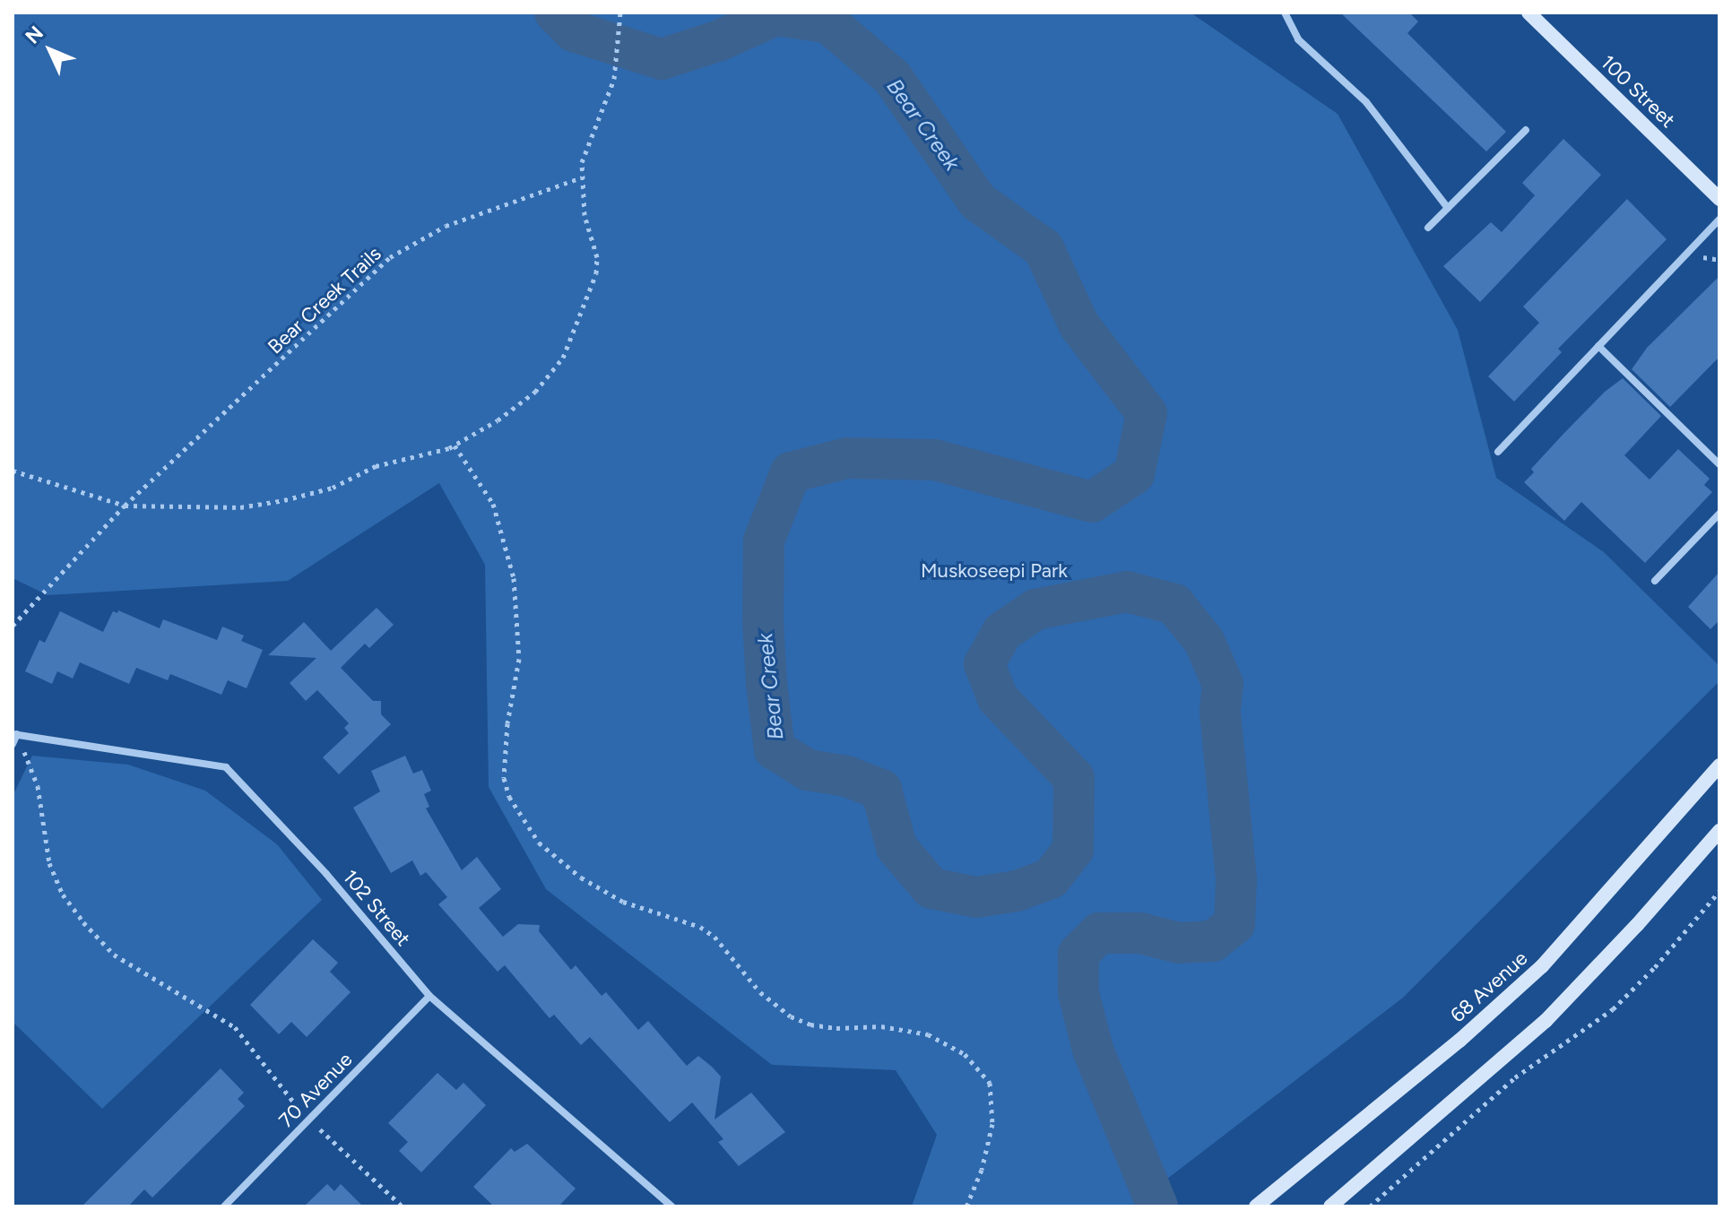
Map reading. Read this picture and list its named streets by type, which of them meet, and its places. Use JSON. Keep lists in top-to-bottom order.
{
  "streets": {
    "main road": ["100 Street", "68 Avenue"],
    "street": ["102 Street", "70 Avenue"],
    "path": ["Bear Creek Trails"]
  },
  "crossings": [
    ["102 Street", "70 Avenue"]
  ],
  "water": ["Bear Creek"],
  "parks": ["Muskoseepi Park"],
  "north": "top left"
}
